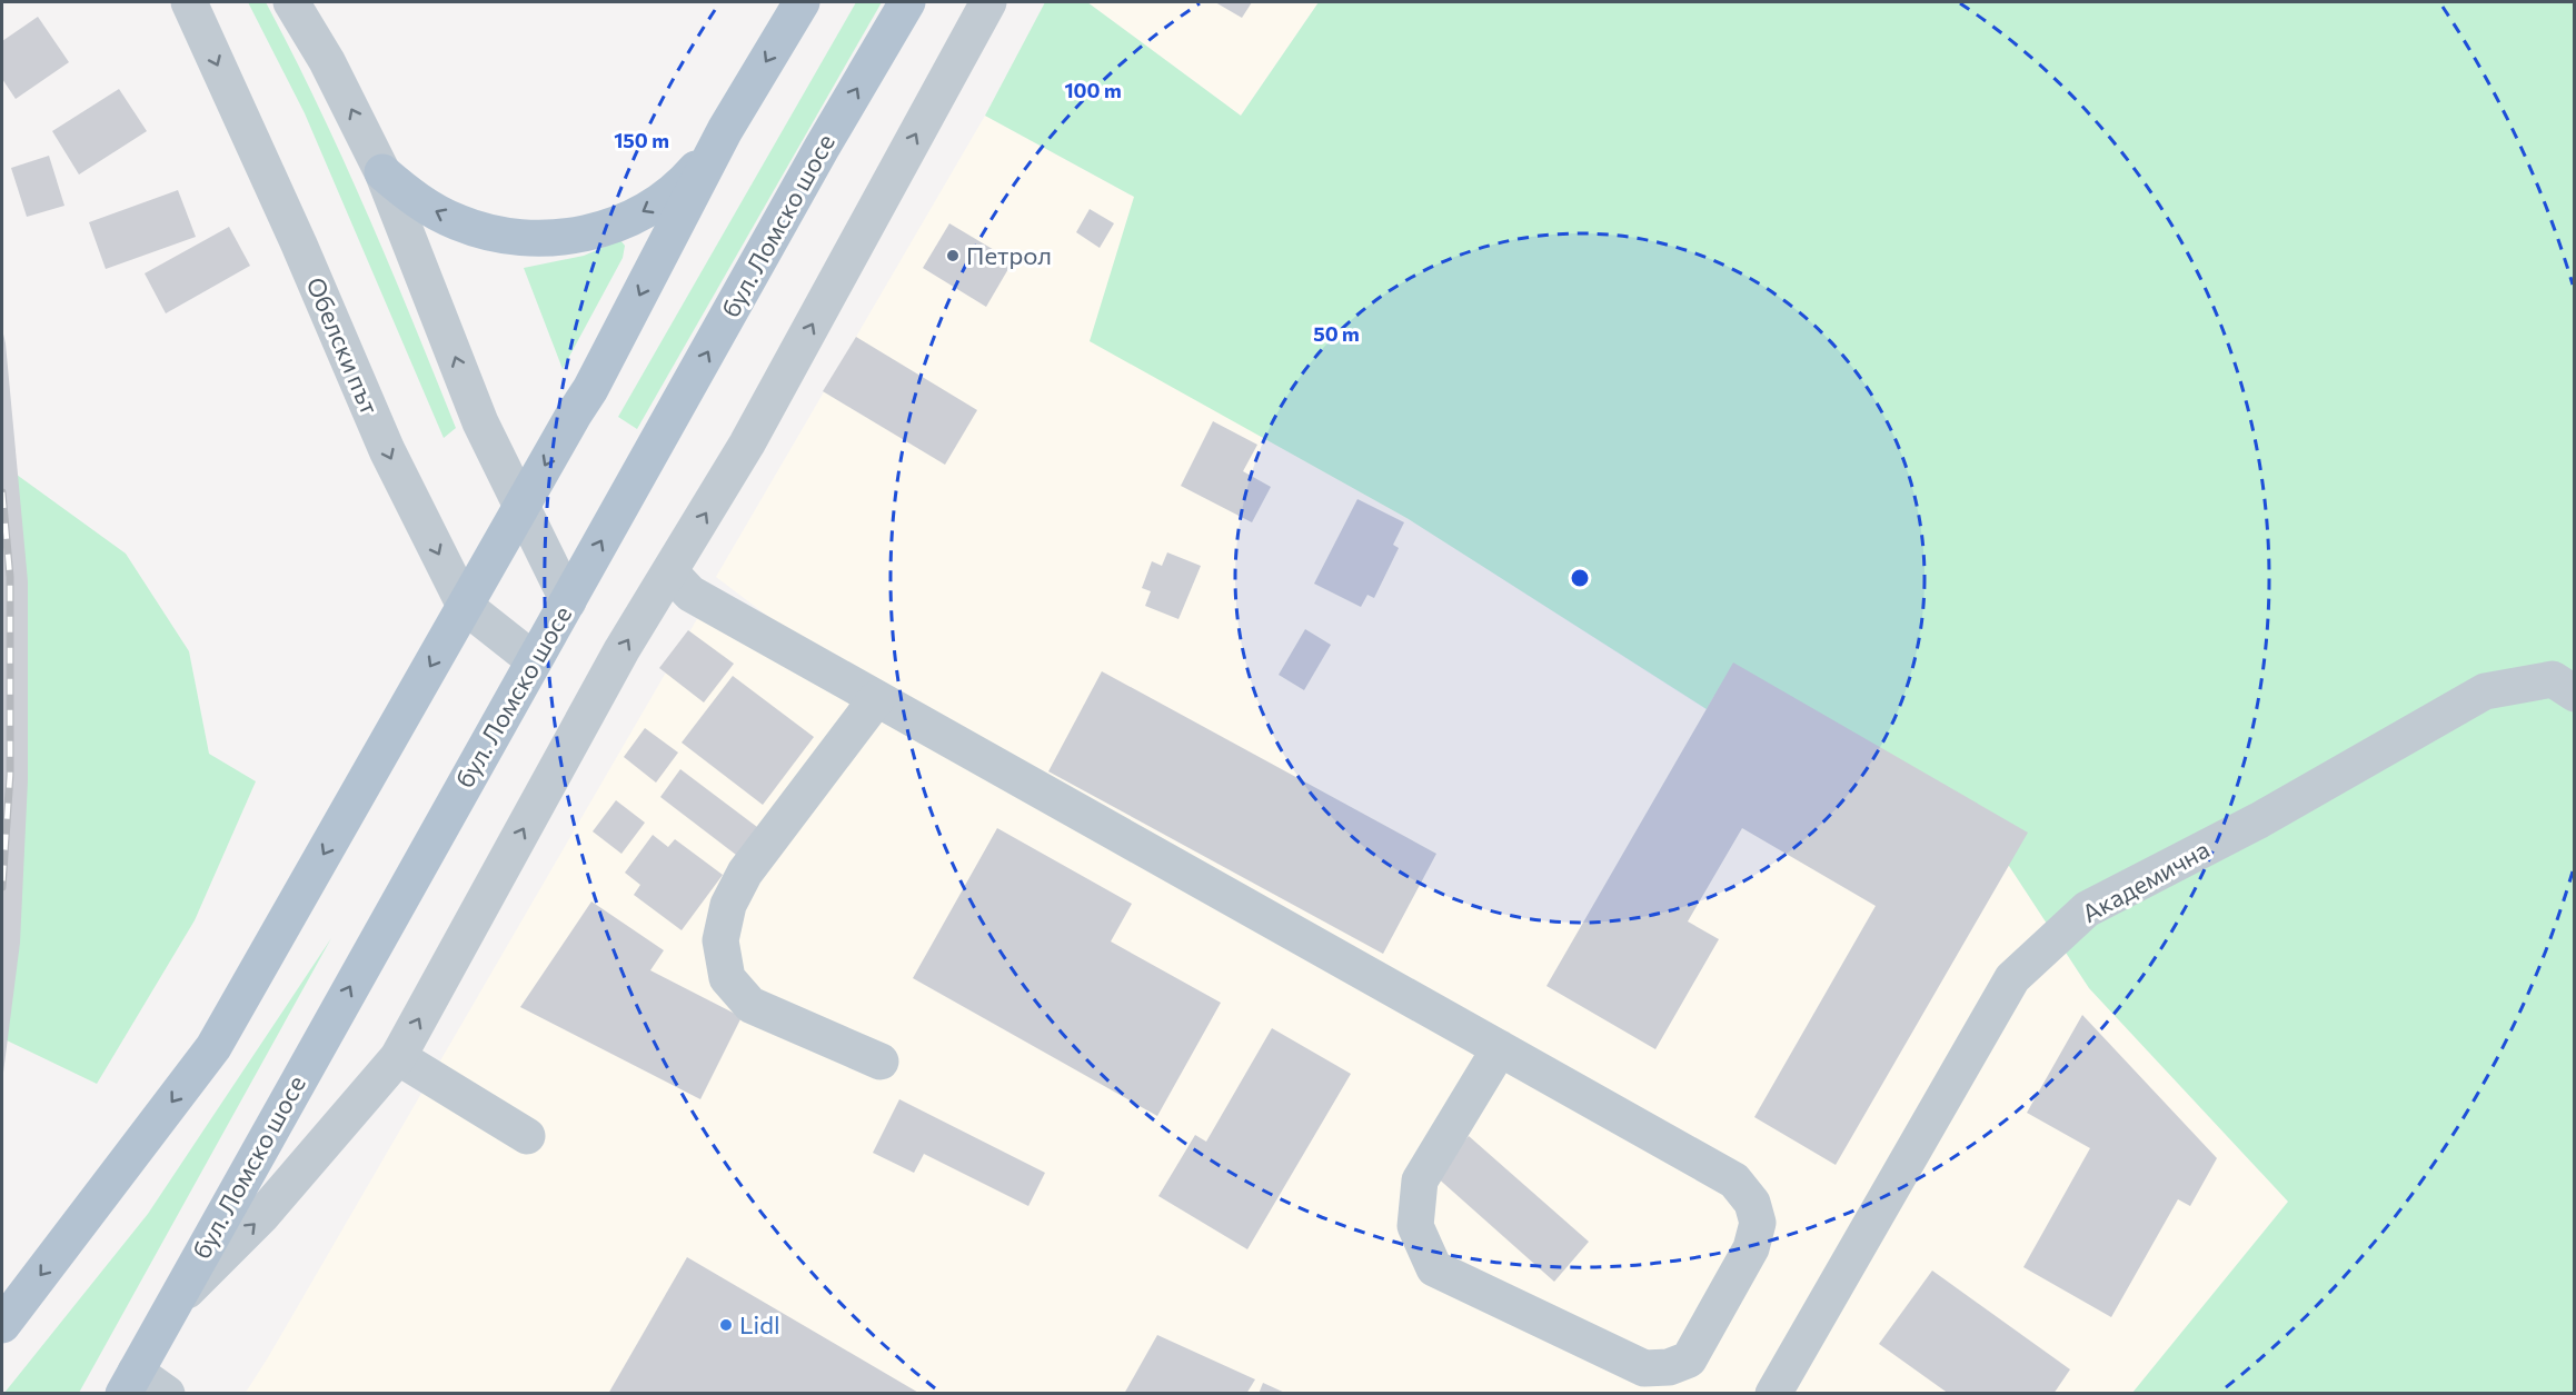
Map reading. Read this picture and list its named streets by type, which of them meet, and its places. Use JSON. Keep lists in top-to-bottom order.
{
  "streets": {
    "main road": ["бул. Ломско шосе"],
    "street": ["Обелски път", "Академична"]
  },
  "crossings": [
    ["бул. Ломско шосе", "Обелски път"]
  ],
  "places": ["Петрол", "Lidl"],
  "rings": ["100 m", "150 m", "50 m"]
}
